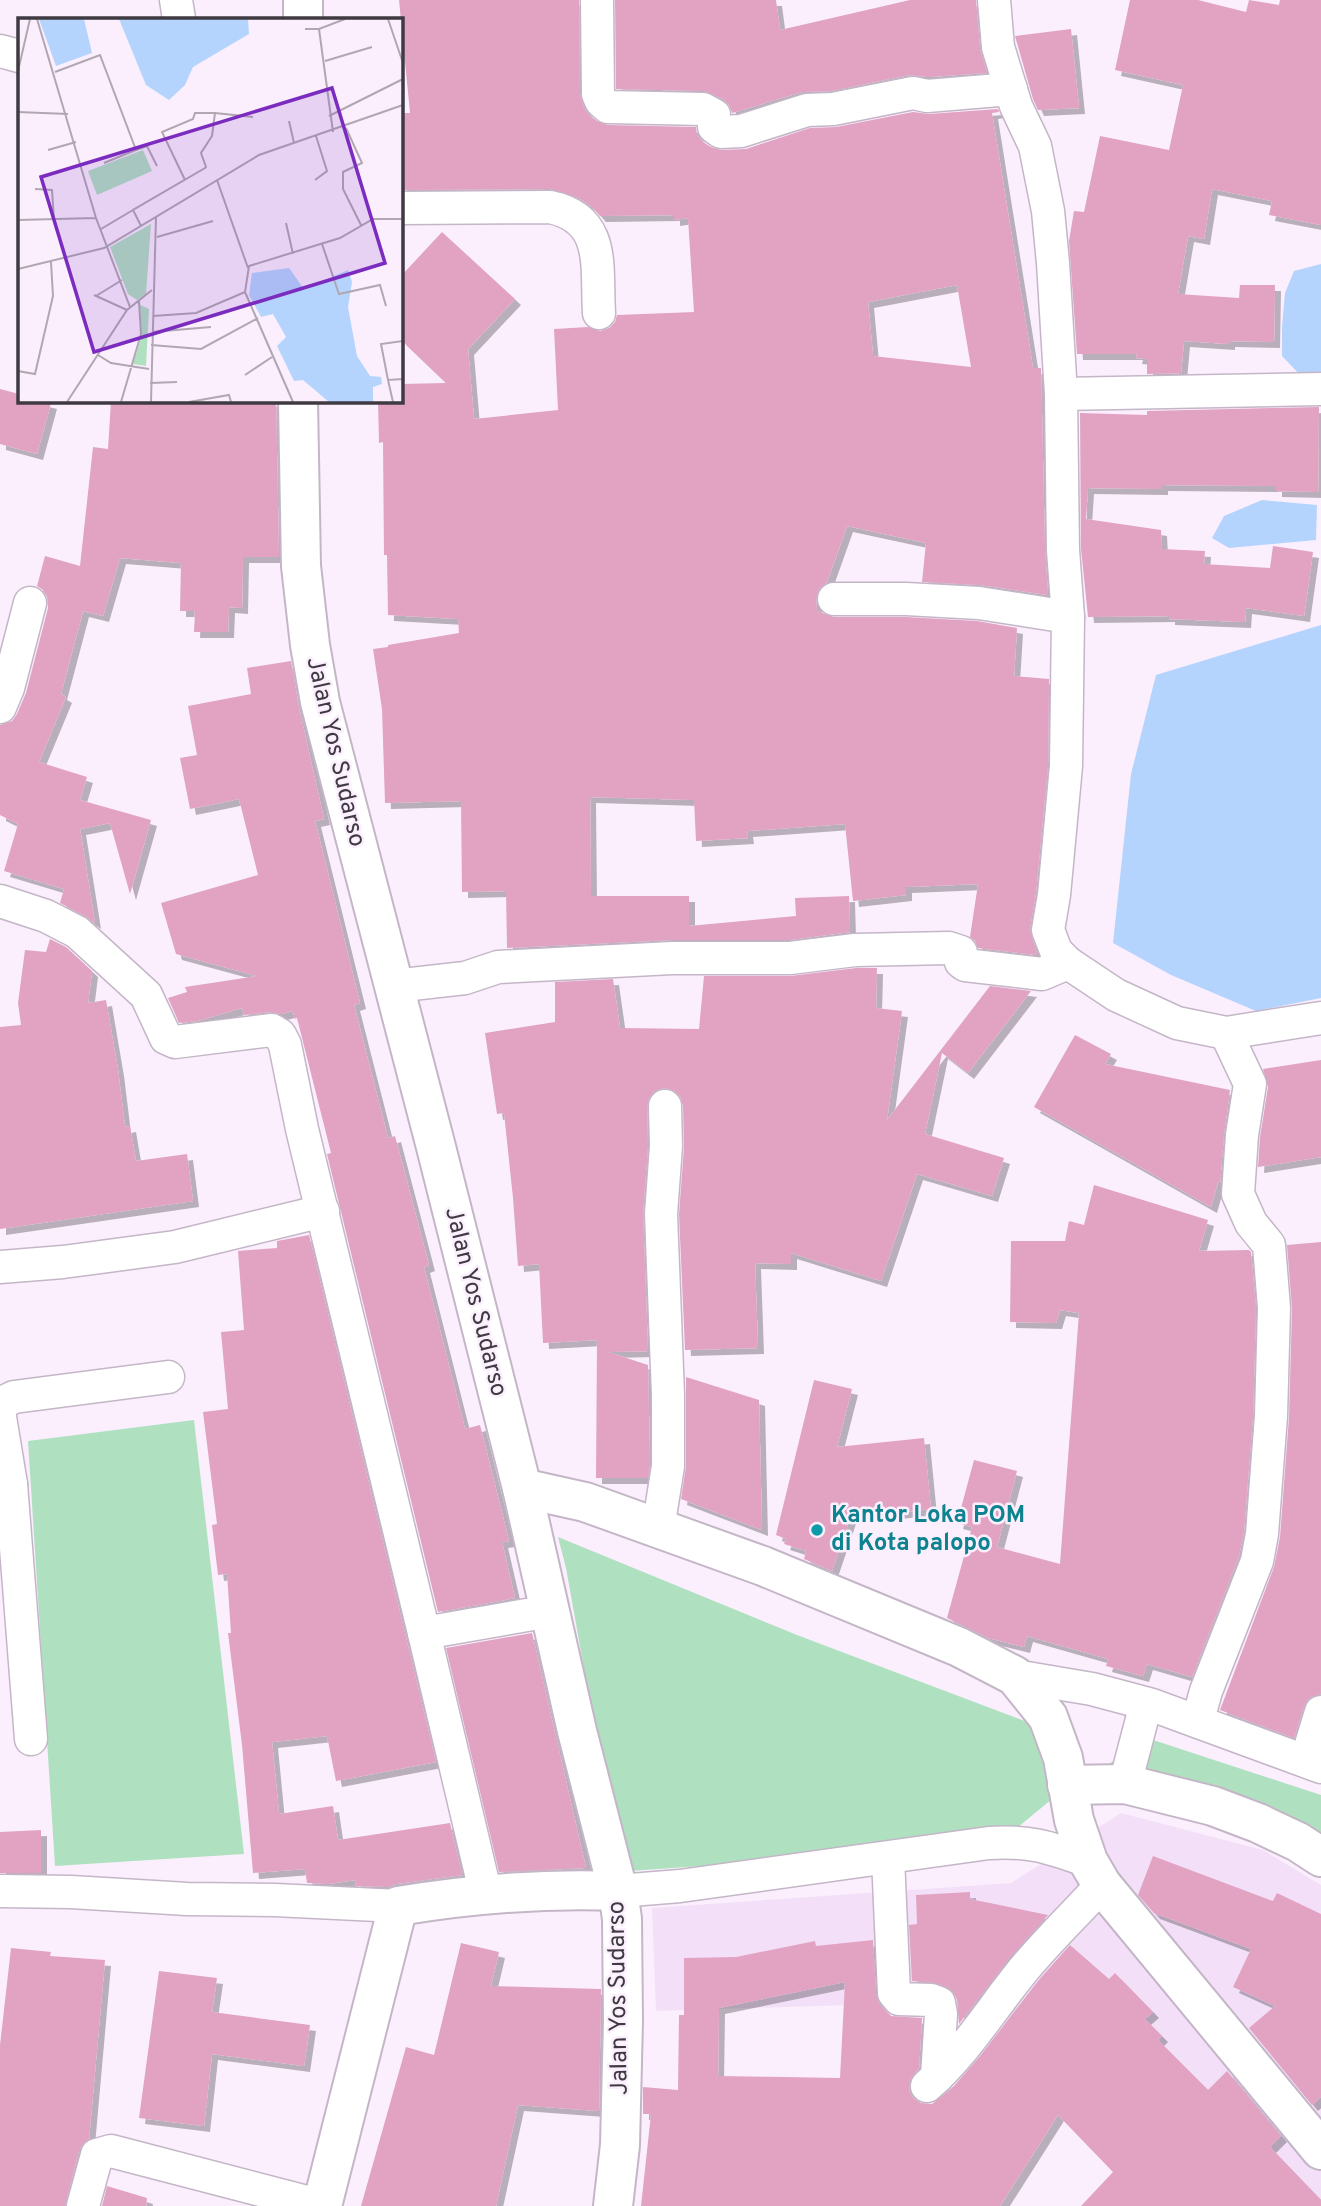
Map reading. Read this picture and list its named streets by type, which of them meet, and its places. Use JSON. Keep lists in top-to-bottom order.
{
  "streets": {
    "street": ["Jalan Yos Sudarso"]
  },
  "places": ["Kantor Loka POM di Kota palopo"]
}
